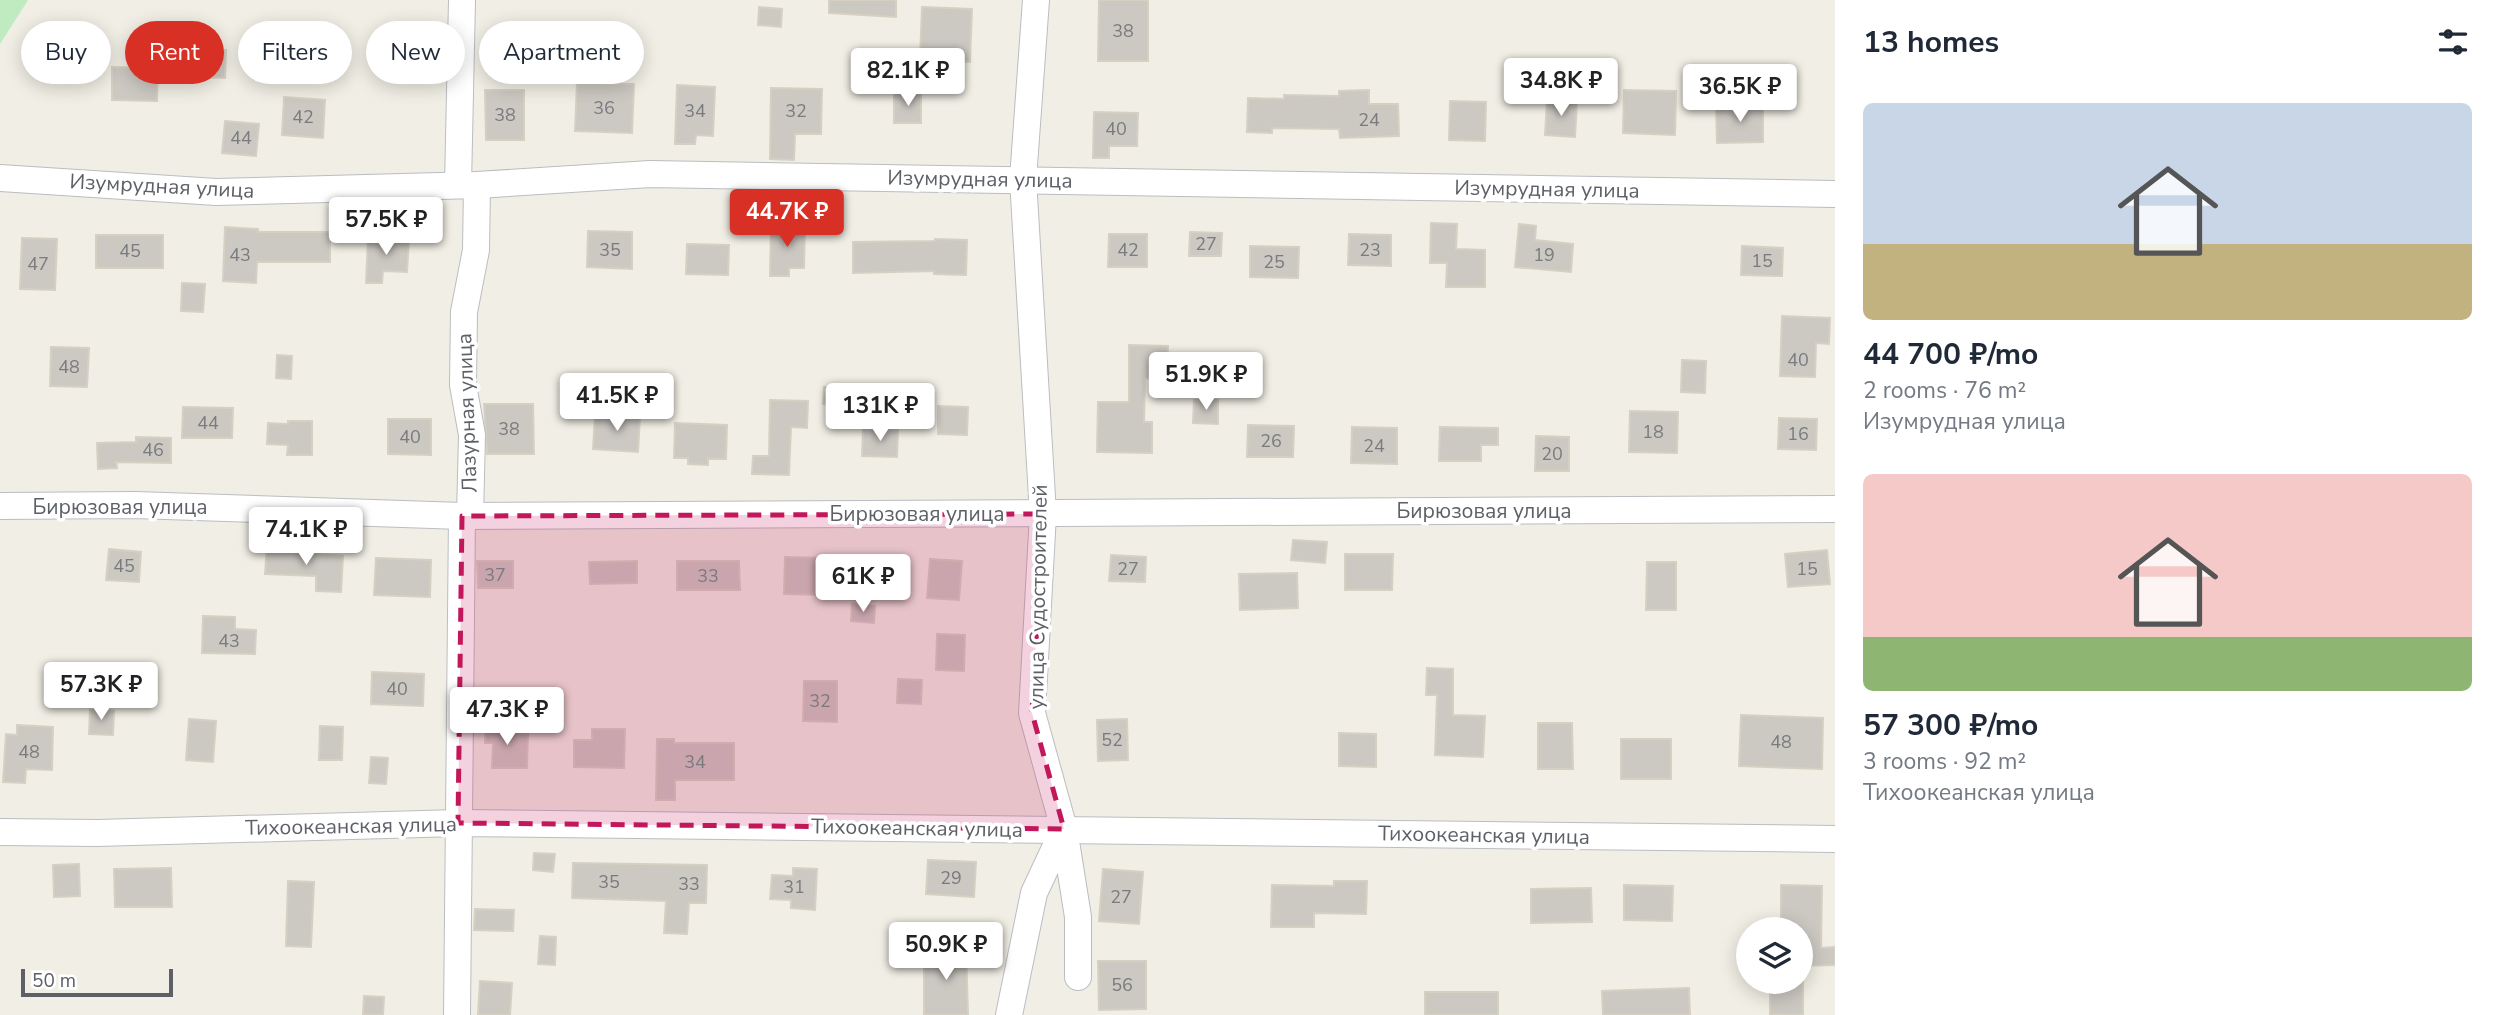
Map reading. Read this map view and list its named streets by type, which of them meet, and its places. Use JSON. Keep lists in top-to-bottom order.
{
  "streets": {
    "street": [
      "Изумрудная улица",
      "Лазурная улица",
      "Бирюзовая улица",
      "улица Судостроителей",
      "Тихоокеанская улица"
    ]
  },
  "crossings": [
    ["Изумрудная улица", "Лазурная улица"],
    ["Изумрудная улица", "улица Судостроителей"],
    ["Лазурная улица", "Бирюзовая улица"],
    ["Лазурная улица", "Тихоокеанская улица"],
    ["Бирюзовая улица", "улица Судостроителей"],
    ["улица Судостроителей", "Тихоокеанская улица"]
  ],
  "house_numbers": [
    "38",
    "36",
    "34",
    "32",
    "38",
    "42",
    "24",
    "40",
    "44",
    "27",
    "35",
    "42",
    "23",
    "45",
    "43",
    "19",
    "15",
    "25",
    "47",
    "40",
    "48",
    "44",
    "38",
    "18",
    "16",
    "40",
    "26",
    "24",
    "46",
    "20",
    "45",
    "27",
    "15",
    "37",
    "33",
    "43",
    "40",
    "32",
    "52",
    "48",
    "48",
    "34",
    "29",
    "35",
    "33",
    "31",
    "27",
    "56"
  ],
  "scale_bar": "50 m",
  "page": {
    "heading": "13 homes",
    "chip": [
      "Buy",
      "Rent",
      "Filters",
      "New",
      "Apartment"
    ],
    "price": [
      "82.1K ₽",
      "34.8K ₽",
      "36.5K ₽",
      "44.7K ₽",
      "57.5K ₽",
      "51.9K ₽",
      "41.5K ₽",
      "131K ₽",
      "74.1K ₽",
      "61K ₽",
      "57.3K ₽",
      "47.3K ₽",
      "50.9K ₽"
    ],
    "list": [
      {
        "name": "44 700 ₽/mo",
        "note": "2 rooms · 76 m² · Изумрудная улица"
      },
      {
        "name": "57 300 ₽/mo",
        "note": "3 rooms · 92 m² · Тихоокеанская улица"
      }
    ],
    "scale": "50 m"
  }
}
